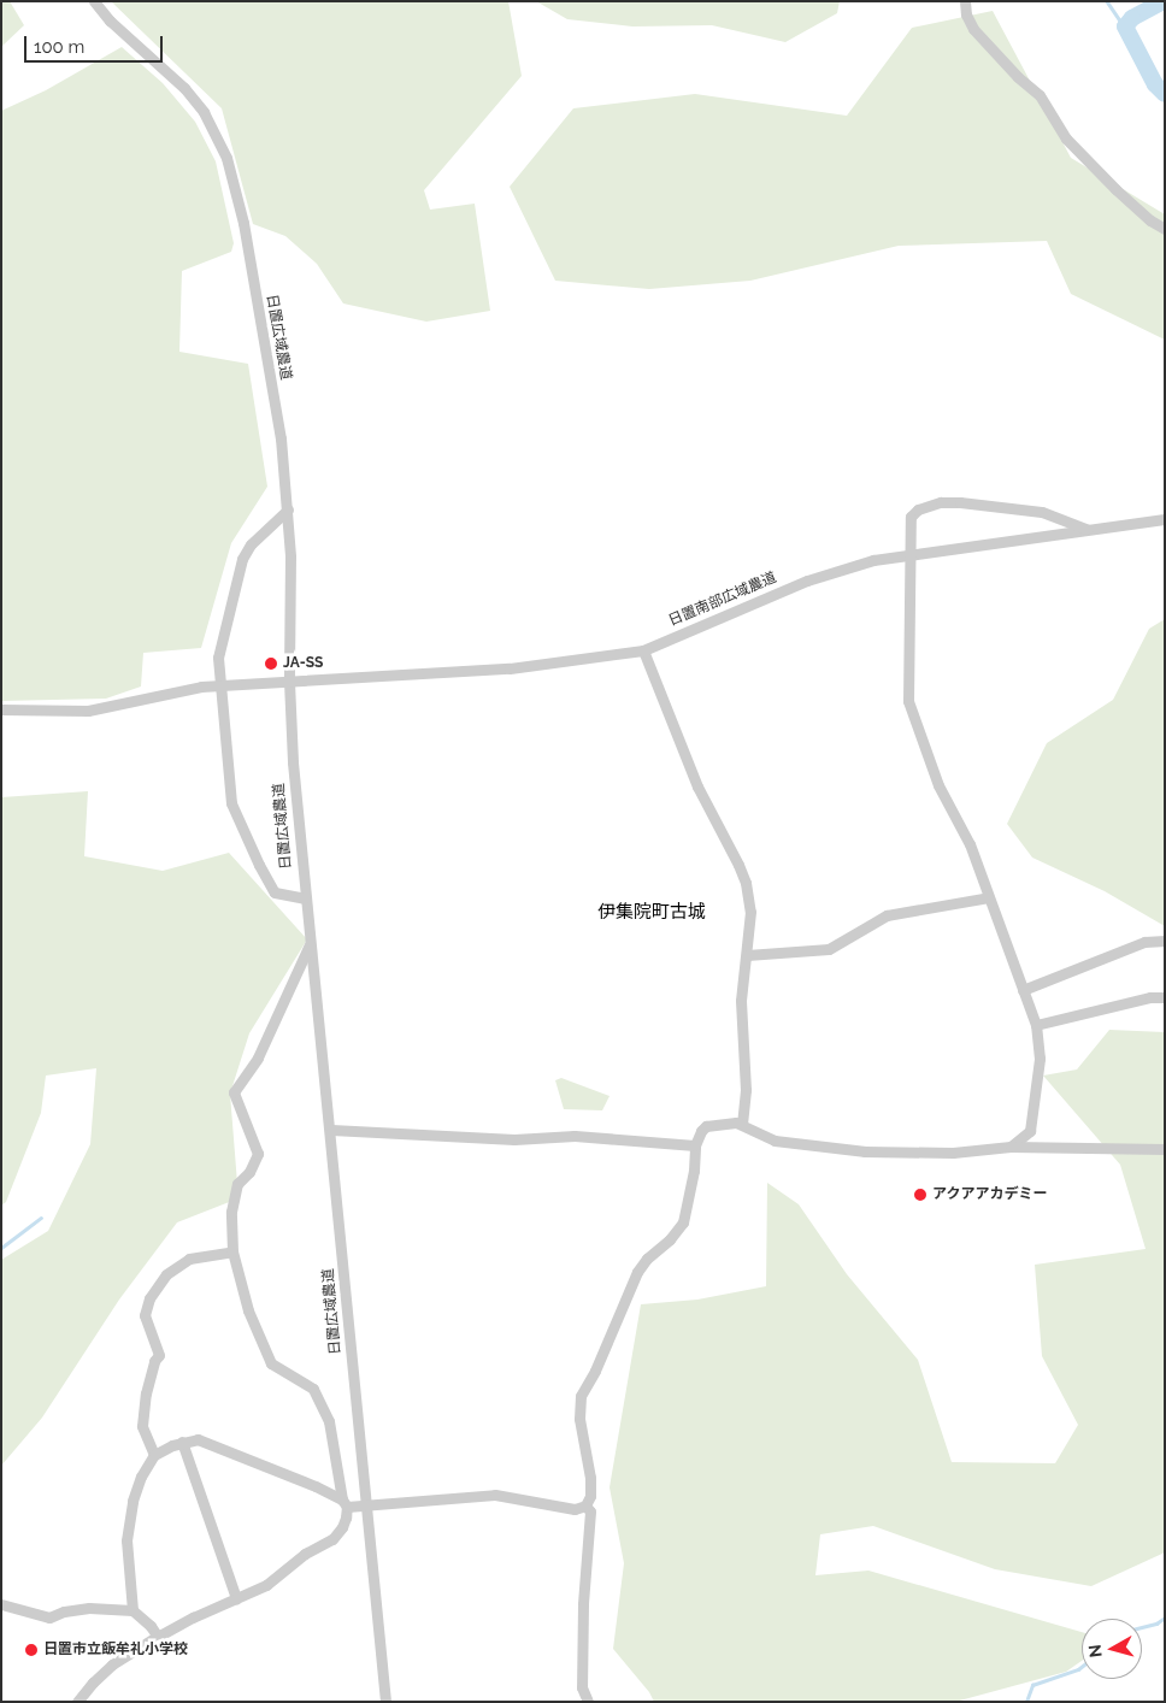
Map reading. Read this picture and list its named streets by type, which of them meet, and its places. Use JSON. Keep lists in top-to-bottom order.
{
  "streets": {
    "street": ["日置広域農道", "日置南部広域農道"]
  },
  "crossings": [
    ["日置広域農道", "日置南部広域農道"]
  ],
  "districts": ["伊集院町古城"],
  "places": ["JA-SS", "アクアアカデミー", "日置市立飯牟礼小学校"],
  "scale_bar": "100 m",
  "north": "left"
}
